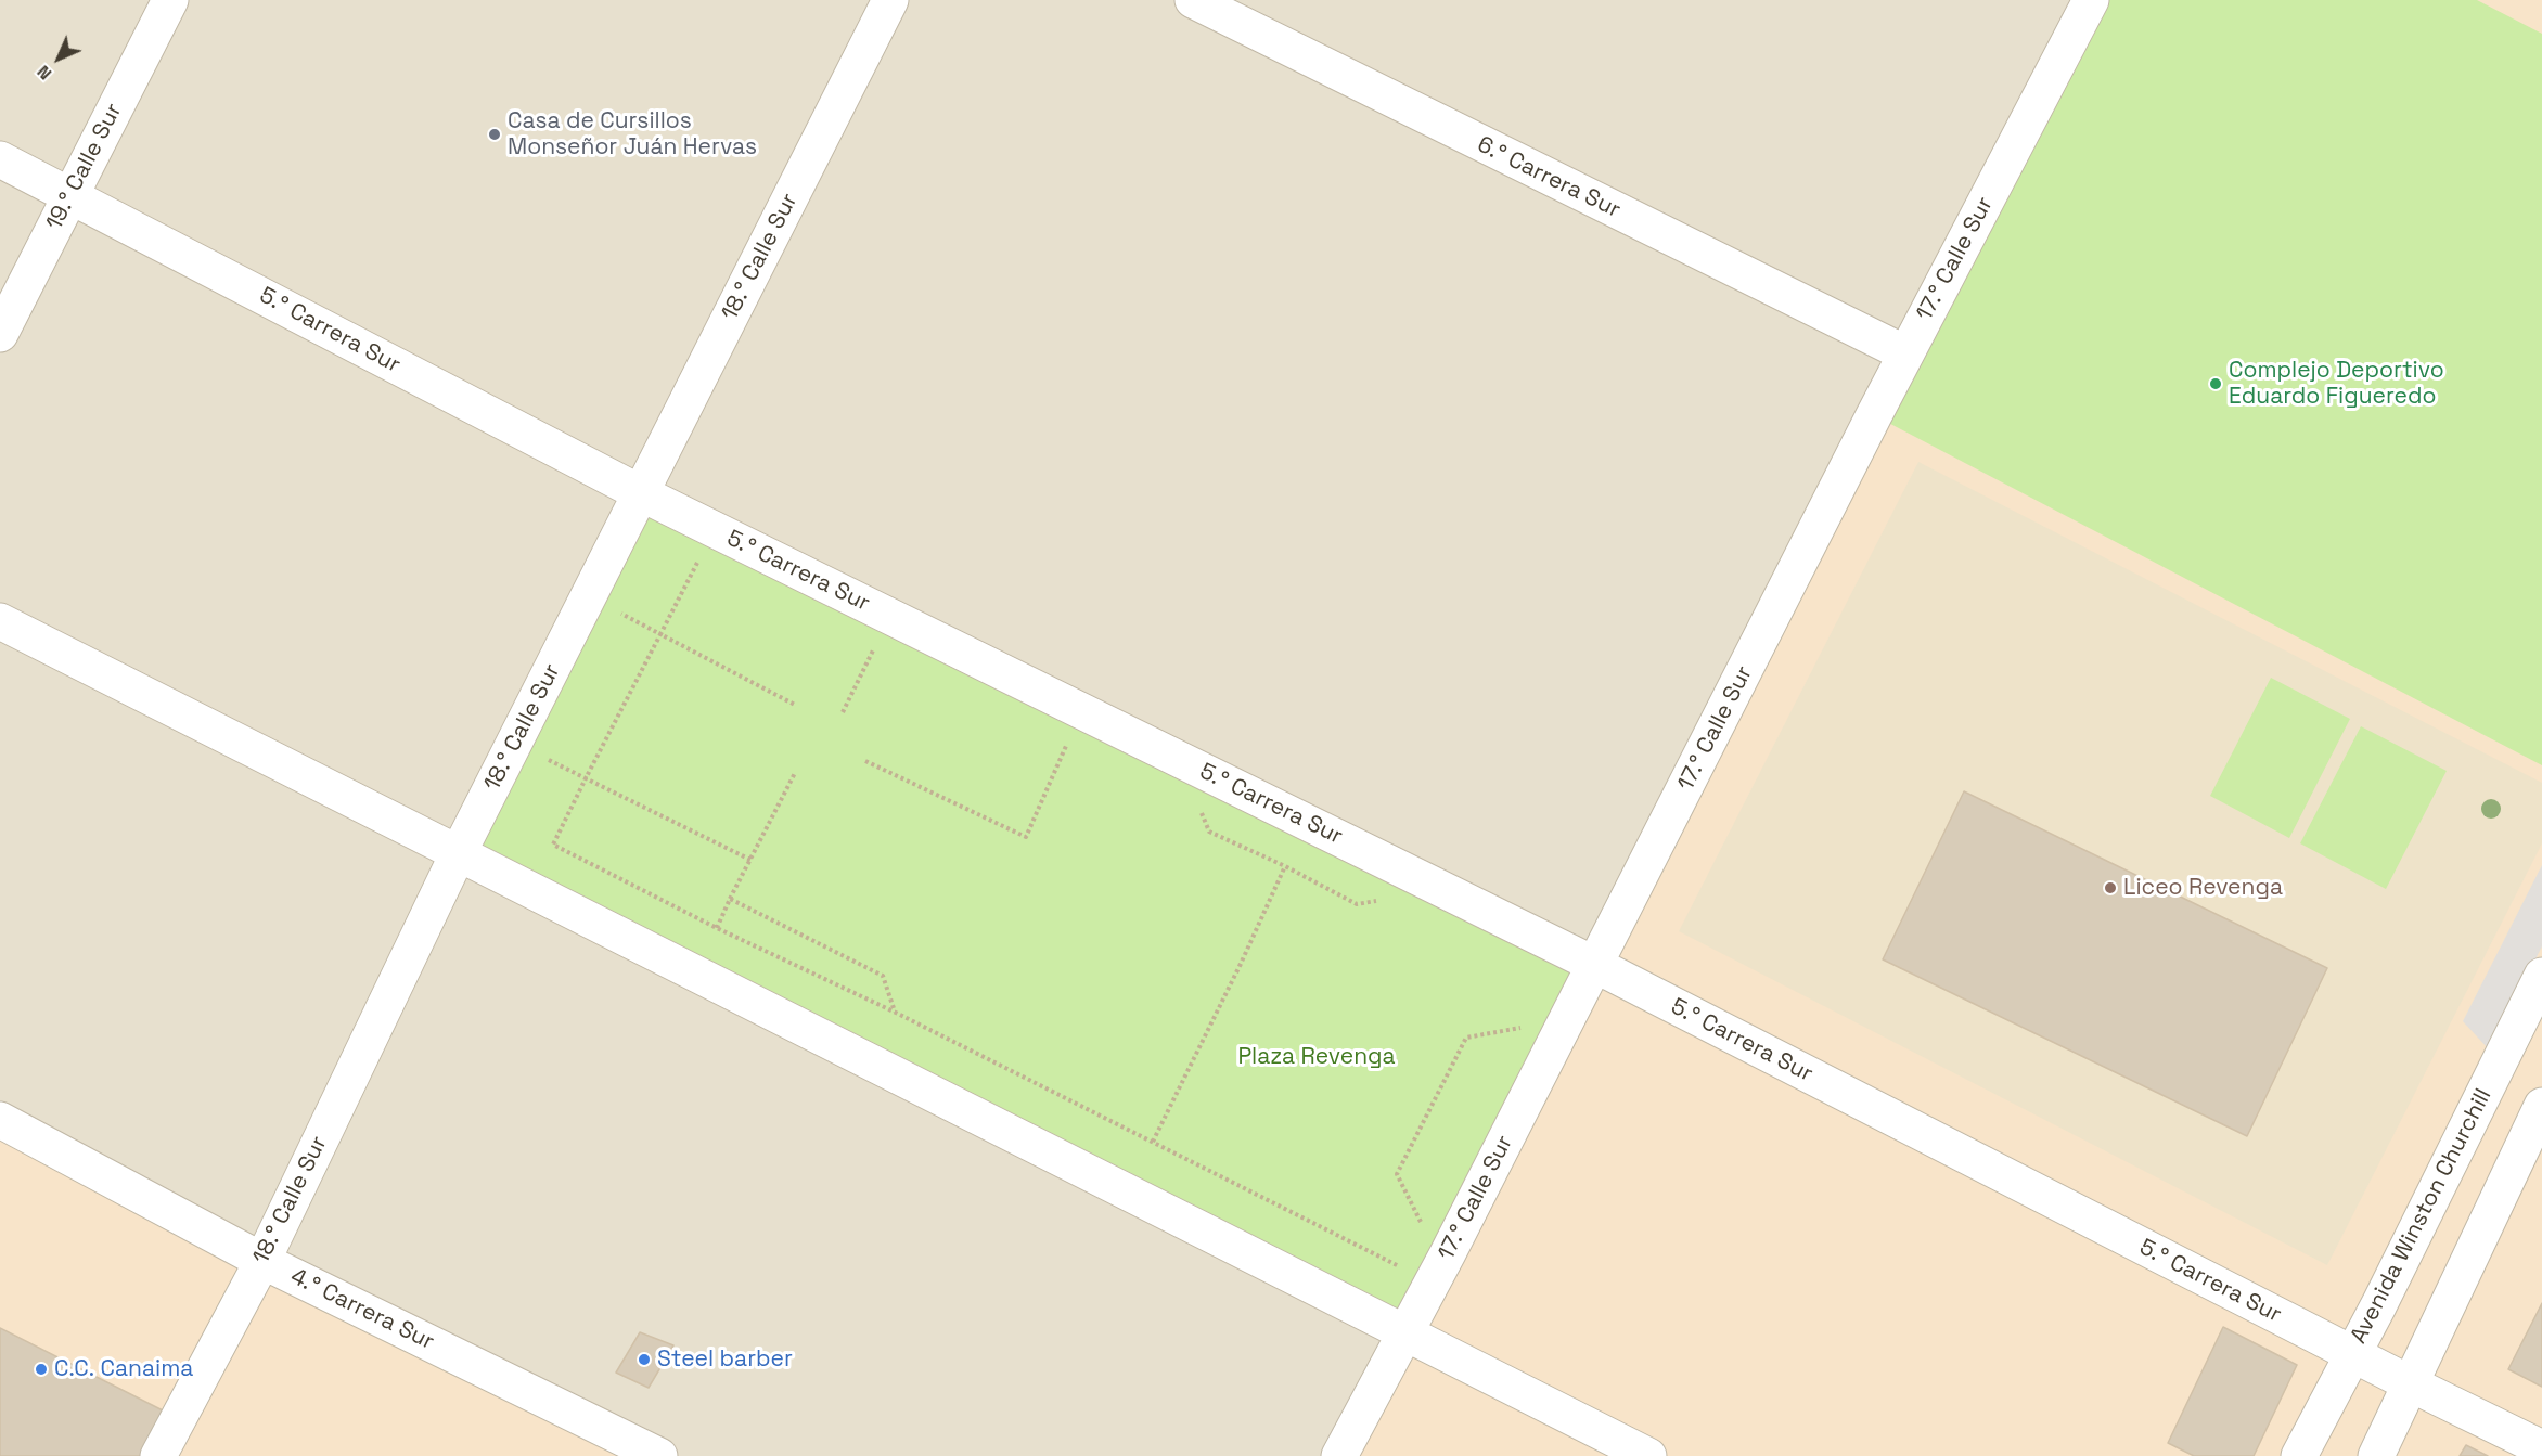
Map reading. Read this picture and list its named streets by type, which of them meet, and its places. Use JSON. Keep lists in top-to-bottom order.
{
  "streets": {
    "street": [
      "19.° Calle Sur",
      "6.° Carrera Sur",
      "18.° Calle Sur",
      "17.° Calle Sur",
      "5.° Carrera Sur",
      "Avenida Winston Churchill",
      "4.° Carrera Sur"
    ]
  },
  "crossings": [
    ["19.° Calle Sur", "5.° Carrera Sur"],
    ["6.° Carrera Sur", "17.° Calle Sur"],
    ["18.° Calle Sur", "5.° Carrera Sur"],
    ["18.° Calle Sur", "4.° Carrera Sur"],
    ["17.° Calle Sur", "5.° Carrera Sur"],
    ["5.° Carrera Sur", "Avenida Winston Churchill"]
  ],
  "parks": ["Plaza Revenga"],
  "places": [
    "Casa de Cursillos Monseñor Juán Hervas",
    "Complejo Deportivo Eduardo Figueredo",
    "Liceo Revenga",
    "Steel barber",
    "C.C. Canaima"
  ],
  "north": "bottom left"
}
